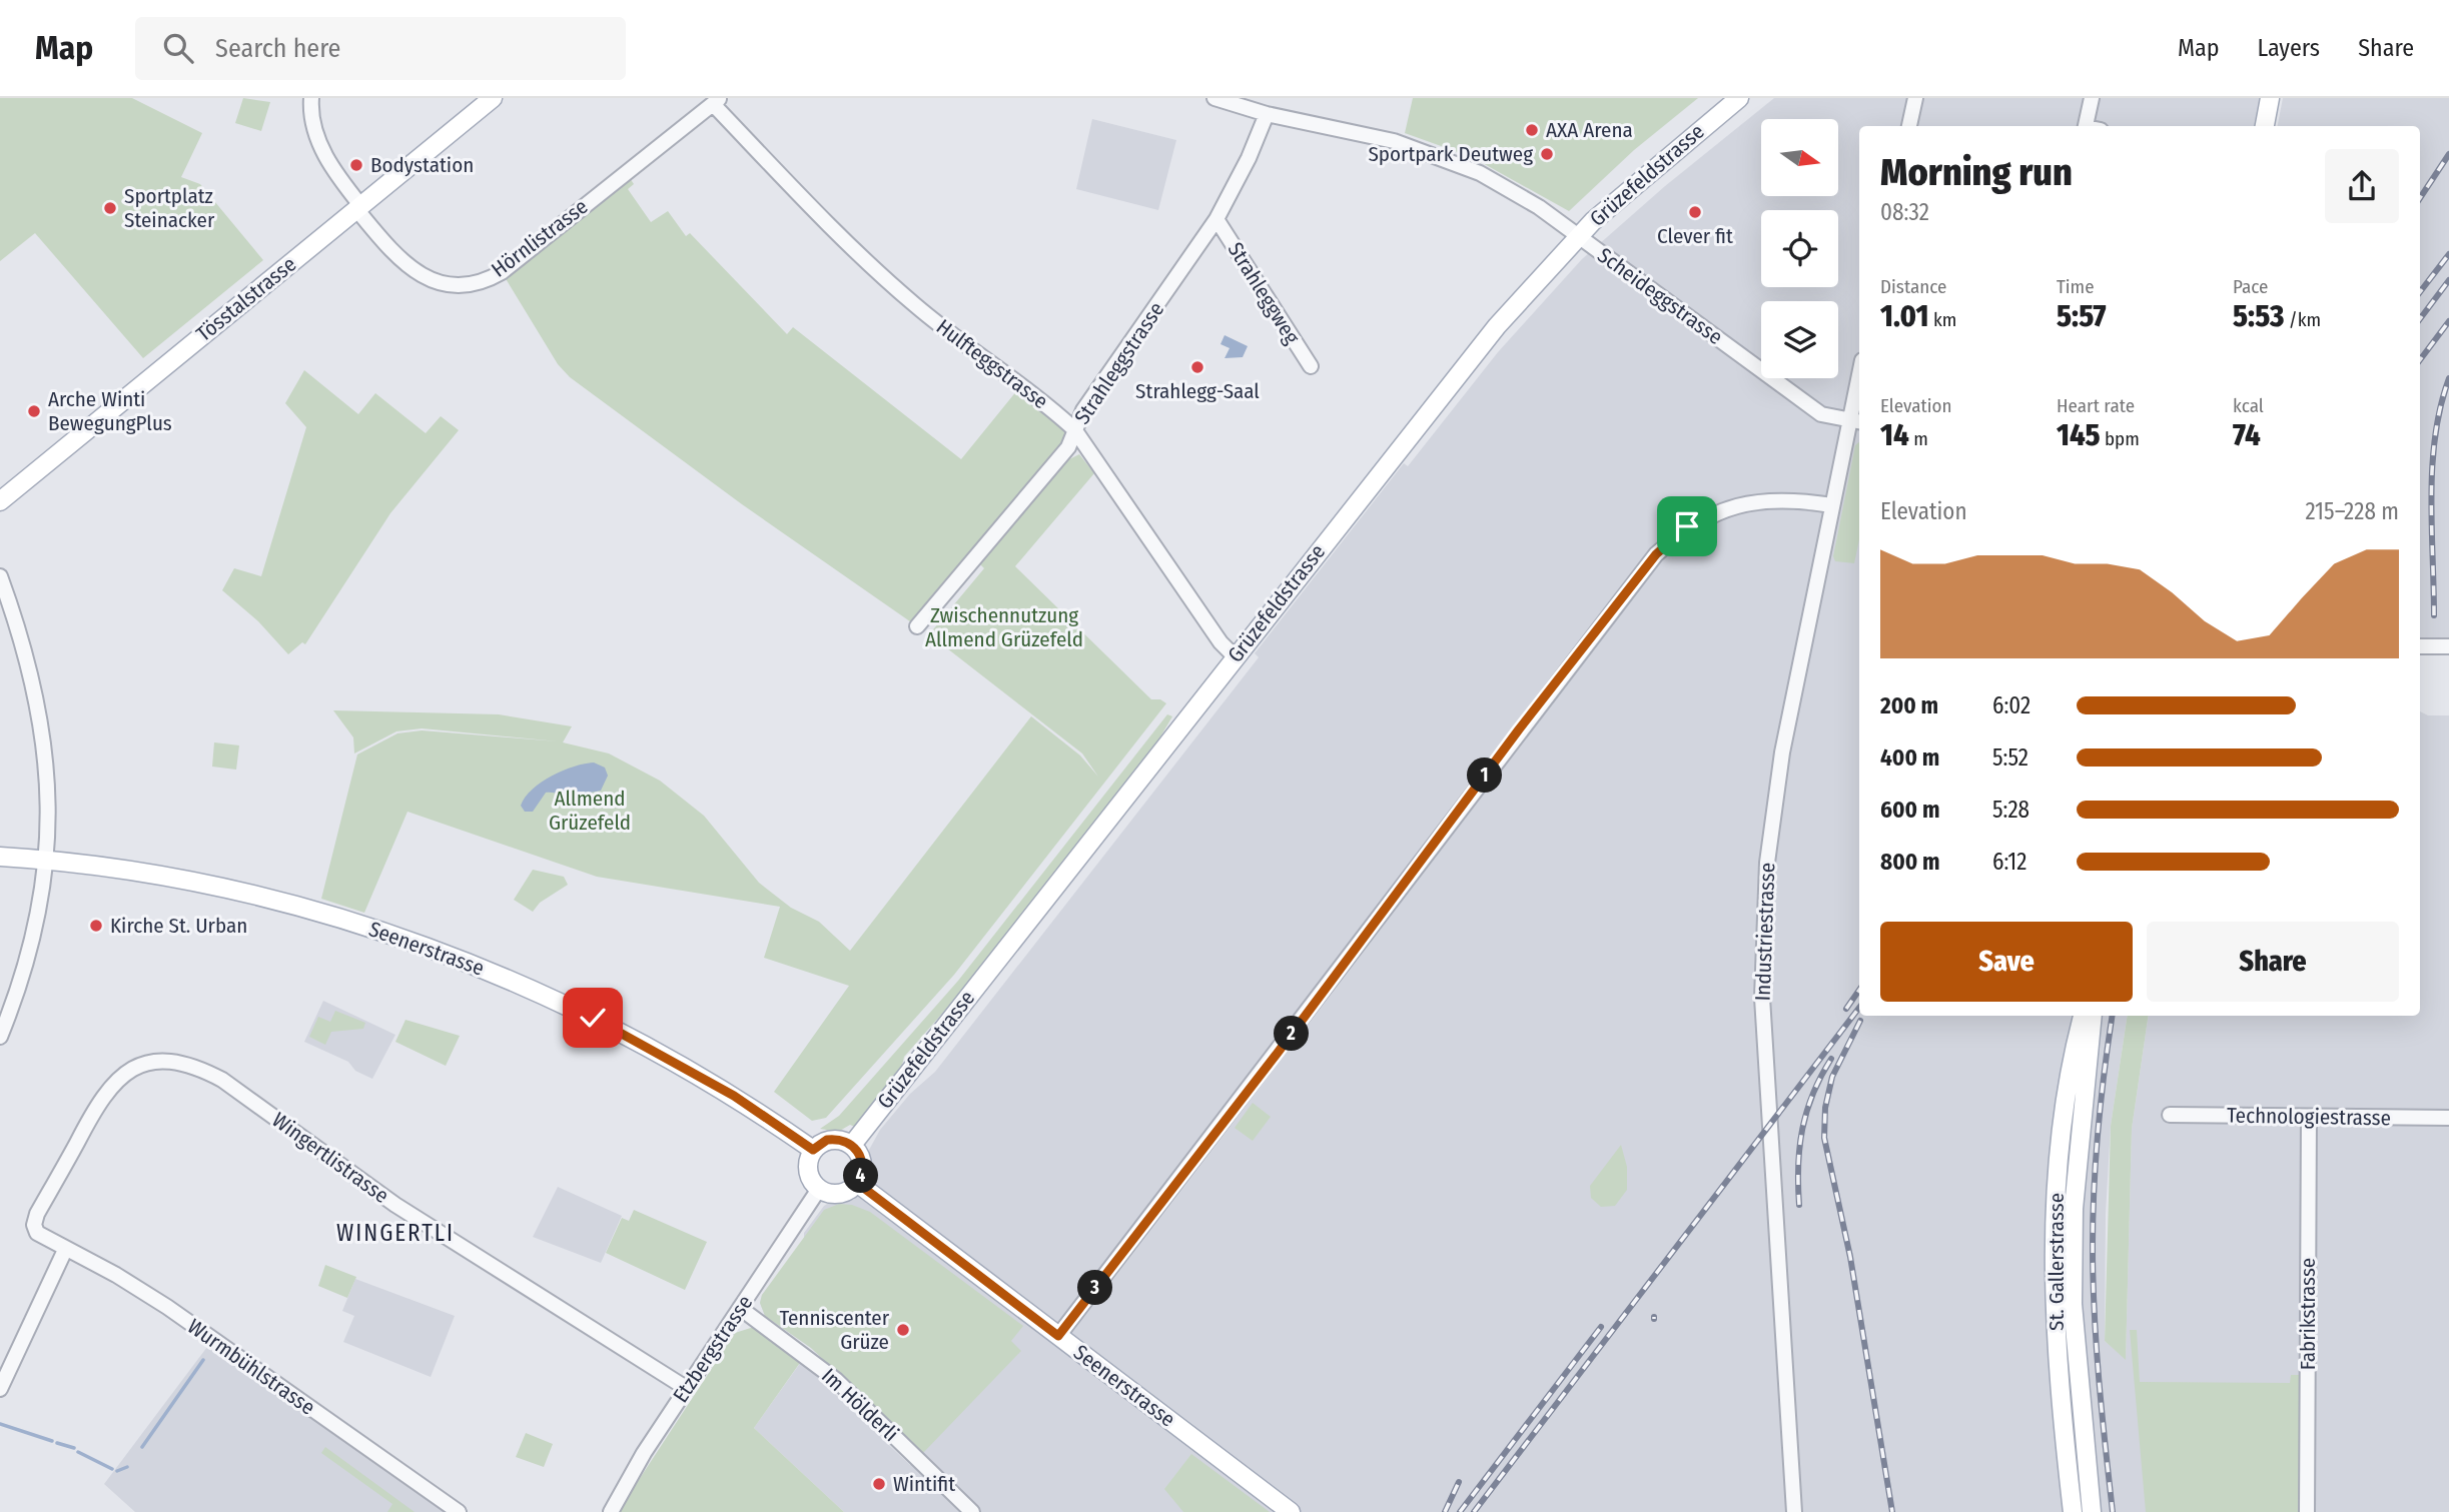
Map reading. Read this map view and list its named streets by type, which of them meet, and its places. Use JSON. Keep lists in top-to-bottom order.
{
  "streets": {
    "main road": [
      "Grüzefeldstrasse",
      "Tösstalstrasse",
      "Seenerstrasse",
      "St. Gallerstrasse"
    ],
    "street": [
      "Hörnlistrasse",
      "Strahleggweg",
      "Scheideggstrasse",
      "Strahleggstrasse",
      "Hulfteggstrasse",
      "Industriestrasse",
      "Technologiestrasse",
      "Wingertlistrasse",
      "Fabrikstrasse",
      "Etzbergstrasse",
      "Wurmbühlstrasse",
      "Im Hölderli"
    ]
  },
  "crossings": [
    ["Grüzefeldstrasse", "Scheideggstrasse"],
    ["Grüzefeldstrasse", "Hulfteggstrasse"],
    ["Grüzefeldstrasse", "Seenerstrasse"],
    ["Grüzefeldstrasse", "Etzbergstrasse"],
    ["Hörnlistrasse", "Tösstalstrasse"],
    ["Hörnlistrasse", "Hulfteggstrasse"],
    ["Strahleggweg", "Strahleggstrasse"],
    ["Scheideggstrasse", "Strahleggstrasse"],
    ["Scheideggstrasse", "Industriestrasse"],
    ["Strahleggstrasse", "Hulfteggstrasse"],
    ["Seenerstrasse", "Etzbergstrasse"],
    ["Technologiestrasse", "Fabrikstrasse"],
    ["Wingertlistrasse", "Etzbergstrasse"],
    ["Wingertlistrasse", "Wurmbühlstrasse"],
    ["Etzbergstrasse", "Im Hölderli"]
  ],
  "districts": ["WINGERTLI"],
  "parks": ["Zwischennutzung Allmend Grüzefeld", "Allmend Grüzefeld"],
  "places": [
    "AXA Arena",
    "Sportpark Deutweg",
    "Bodystation",
    "Sportplatz Steinacker",
    "Clever fit",
    "Strahlegg-Saal",
    "Arche Winti BewegungPlus",
    "Kirche St. Urban",
    "Tenniscenter Grüze",
    "Wintifit"
  ],
  "north": "right",
  "page": {
    "header": "Map",
    "search": "Search here",
    "nav": ["Map", "Layers", "Share"],
    "heading": ["Morning run", "08:32"],
    "stats": [
      ["Distance", "1.01 km"],
      ["Time", "5:57"],
      ["Pace", "5:53 /km"],
      ["Elevation", "14 m"],
      ["Heart rate", "145 bpm"],
      ["kcal", "74"]
    ],
    "chart": ["Elevation", "215–228 m"],
    "list": [
      {
        "name": "200 m",
        "note": "6:02"
      },
      {
        "name": "400 m",
        "note": "5:52"
      },
      {
        "name": "600 m",
        "note": "5:28"
      },
      {
        "name": "800 m",
        "note": "6:12"
      }
    ],
    "pins": [
      "1",
      "2",
      "4",
      "3"
    ],
    "buttons": ["Save", "Share"]
  }
}
